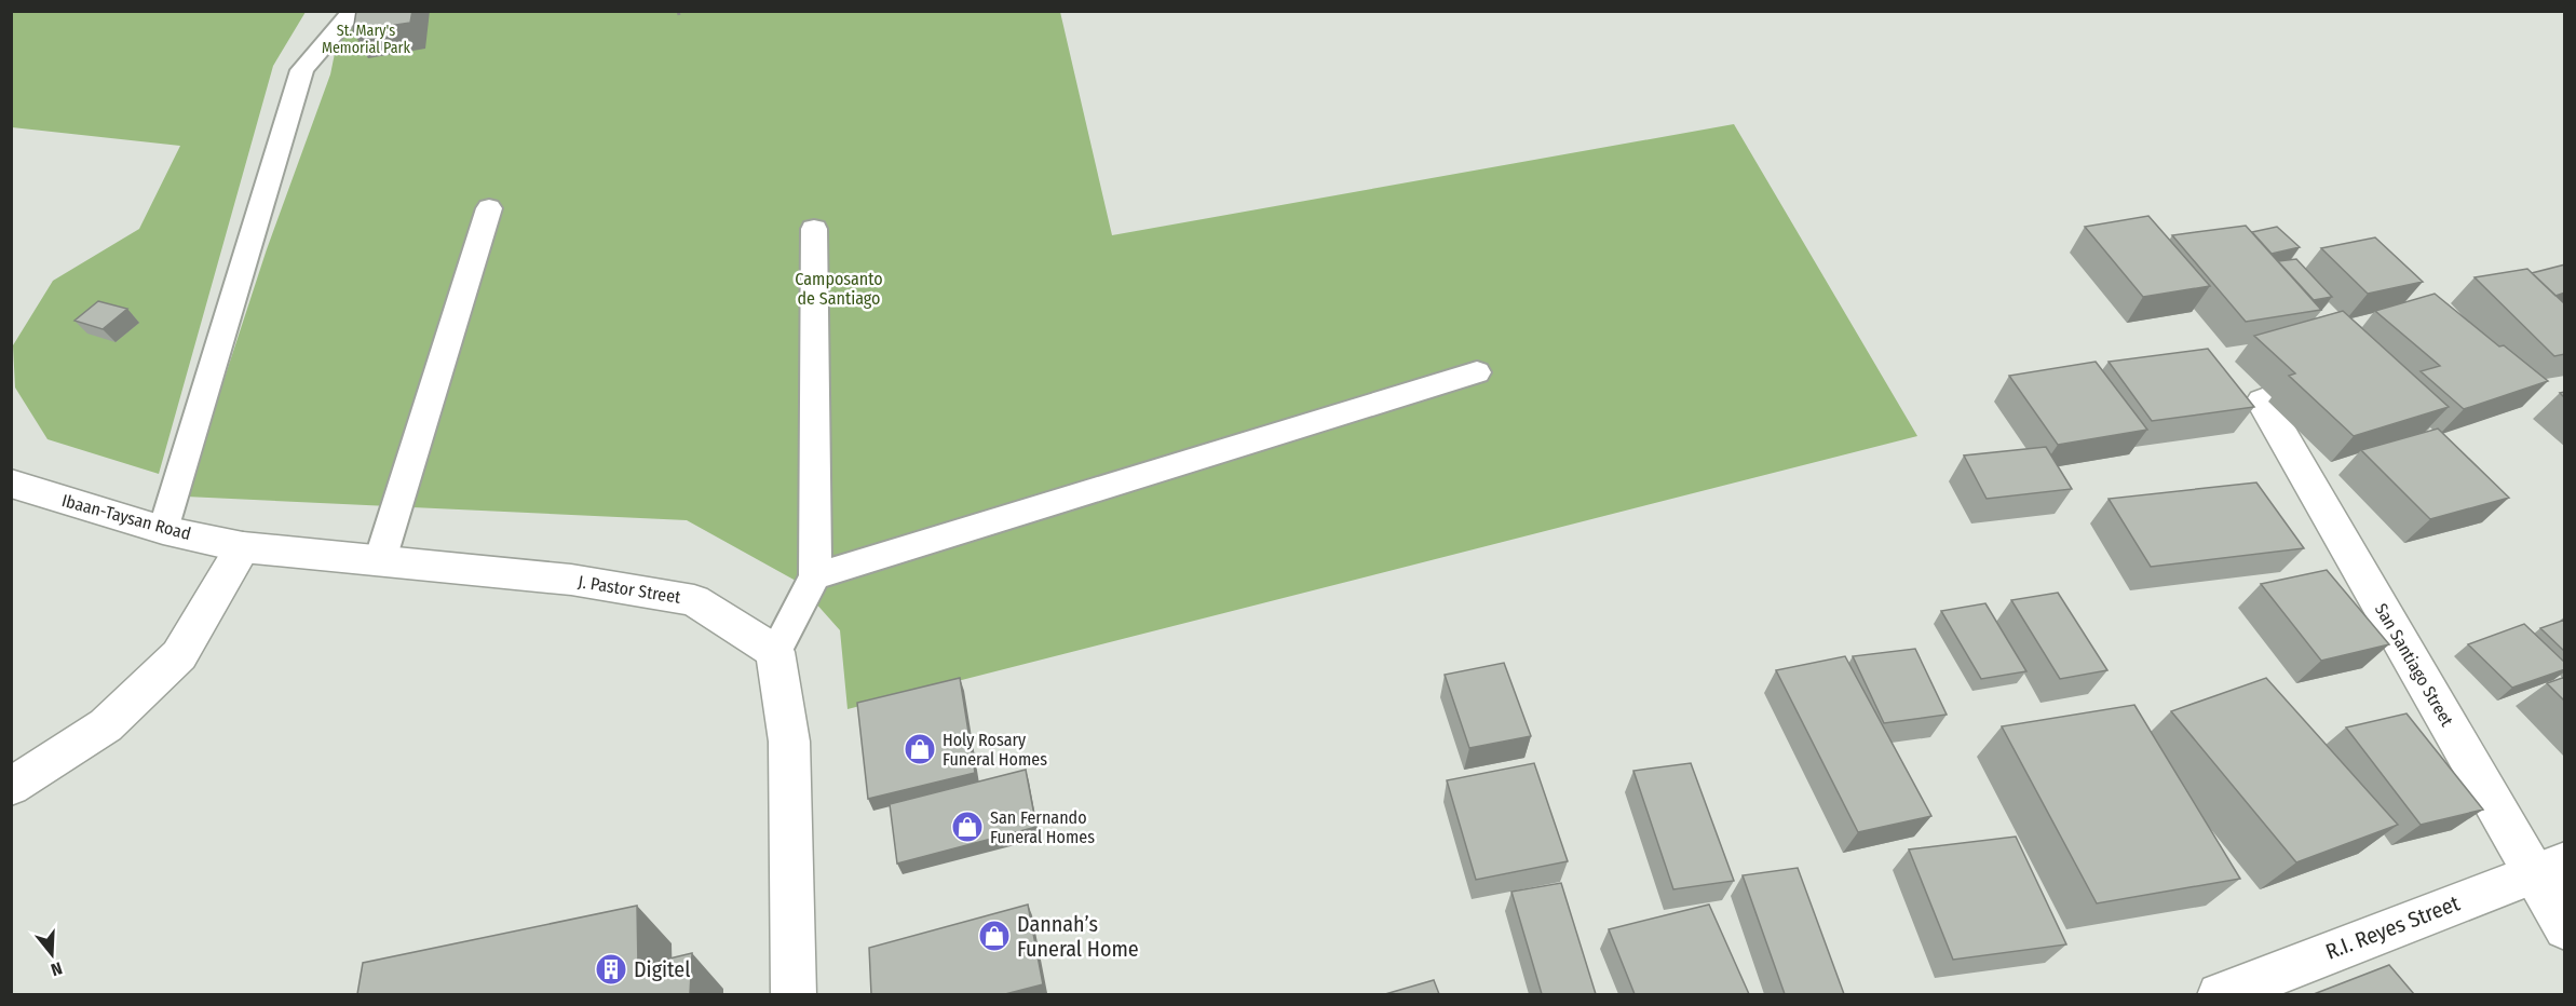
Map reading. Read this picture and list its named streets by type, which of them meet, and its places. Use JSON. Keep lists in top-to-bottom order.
{
  "streets": {
    "street": [
      "Ibaan-Taysan Road",
      "J. Pastor Street",
      "San Santiago Street",
      "R.I. Reyes Street"
    ]
  },
  "crossings": [
    ["Ibaan-Taysan Road", "J. Pastor Street"],
    ["San Santiago Street", "R.I. Reyes Street"]
  ],
  "parks": ["St. Mary's Memorial Park", "Camposanto de Santiago"],
  "places": {
    "shop": ["Holy Rosary Funeral Homes", "San Fernando Funeral Homes", "Dannah’s Funeral Home"],
    "building": ["Digitel"]
  },
  "north": "bottom"
}
